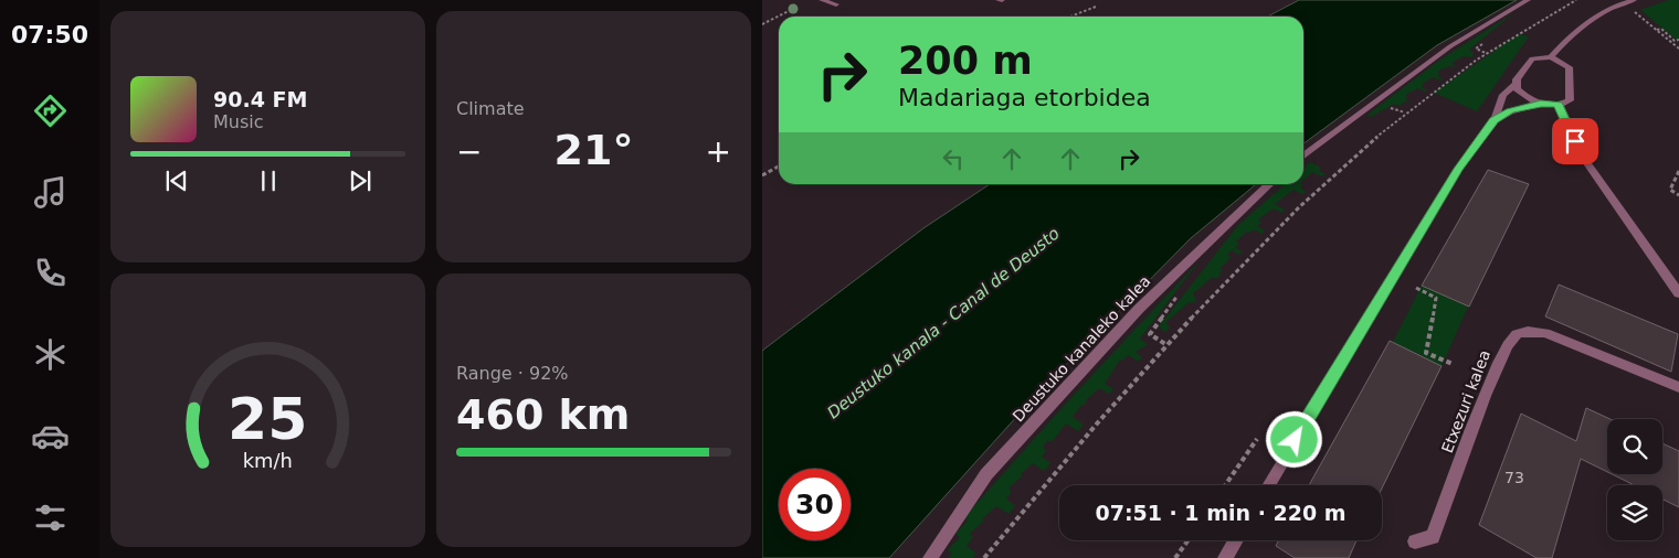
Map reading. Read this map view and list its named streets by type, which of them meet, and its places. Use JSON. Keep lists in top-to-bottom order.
{
  "streets": {
    "street": ["Deustuko kanaleko kalea", "Etxezuri kalea"]
  },
  "water": ["Deustuko kanala - Canal de Deusto"],
  "house_numbers": ["73"],
  "page": {
    "tabs": "07:50",
    "tile": [
      "Climate",
      ["Range · 92%", "460 km"]
    ],
    "turn": ["200 m", "Madariaga etorbidea"],
    "song": ["90.4 FM", "Music"],
    "heat": ["−", "21°", "+"],
    "limit": "30",
    "trip": "07:51 · 1 min · 220 m",
    "gauge": ["25", "km/h"]
  }
}
